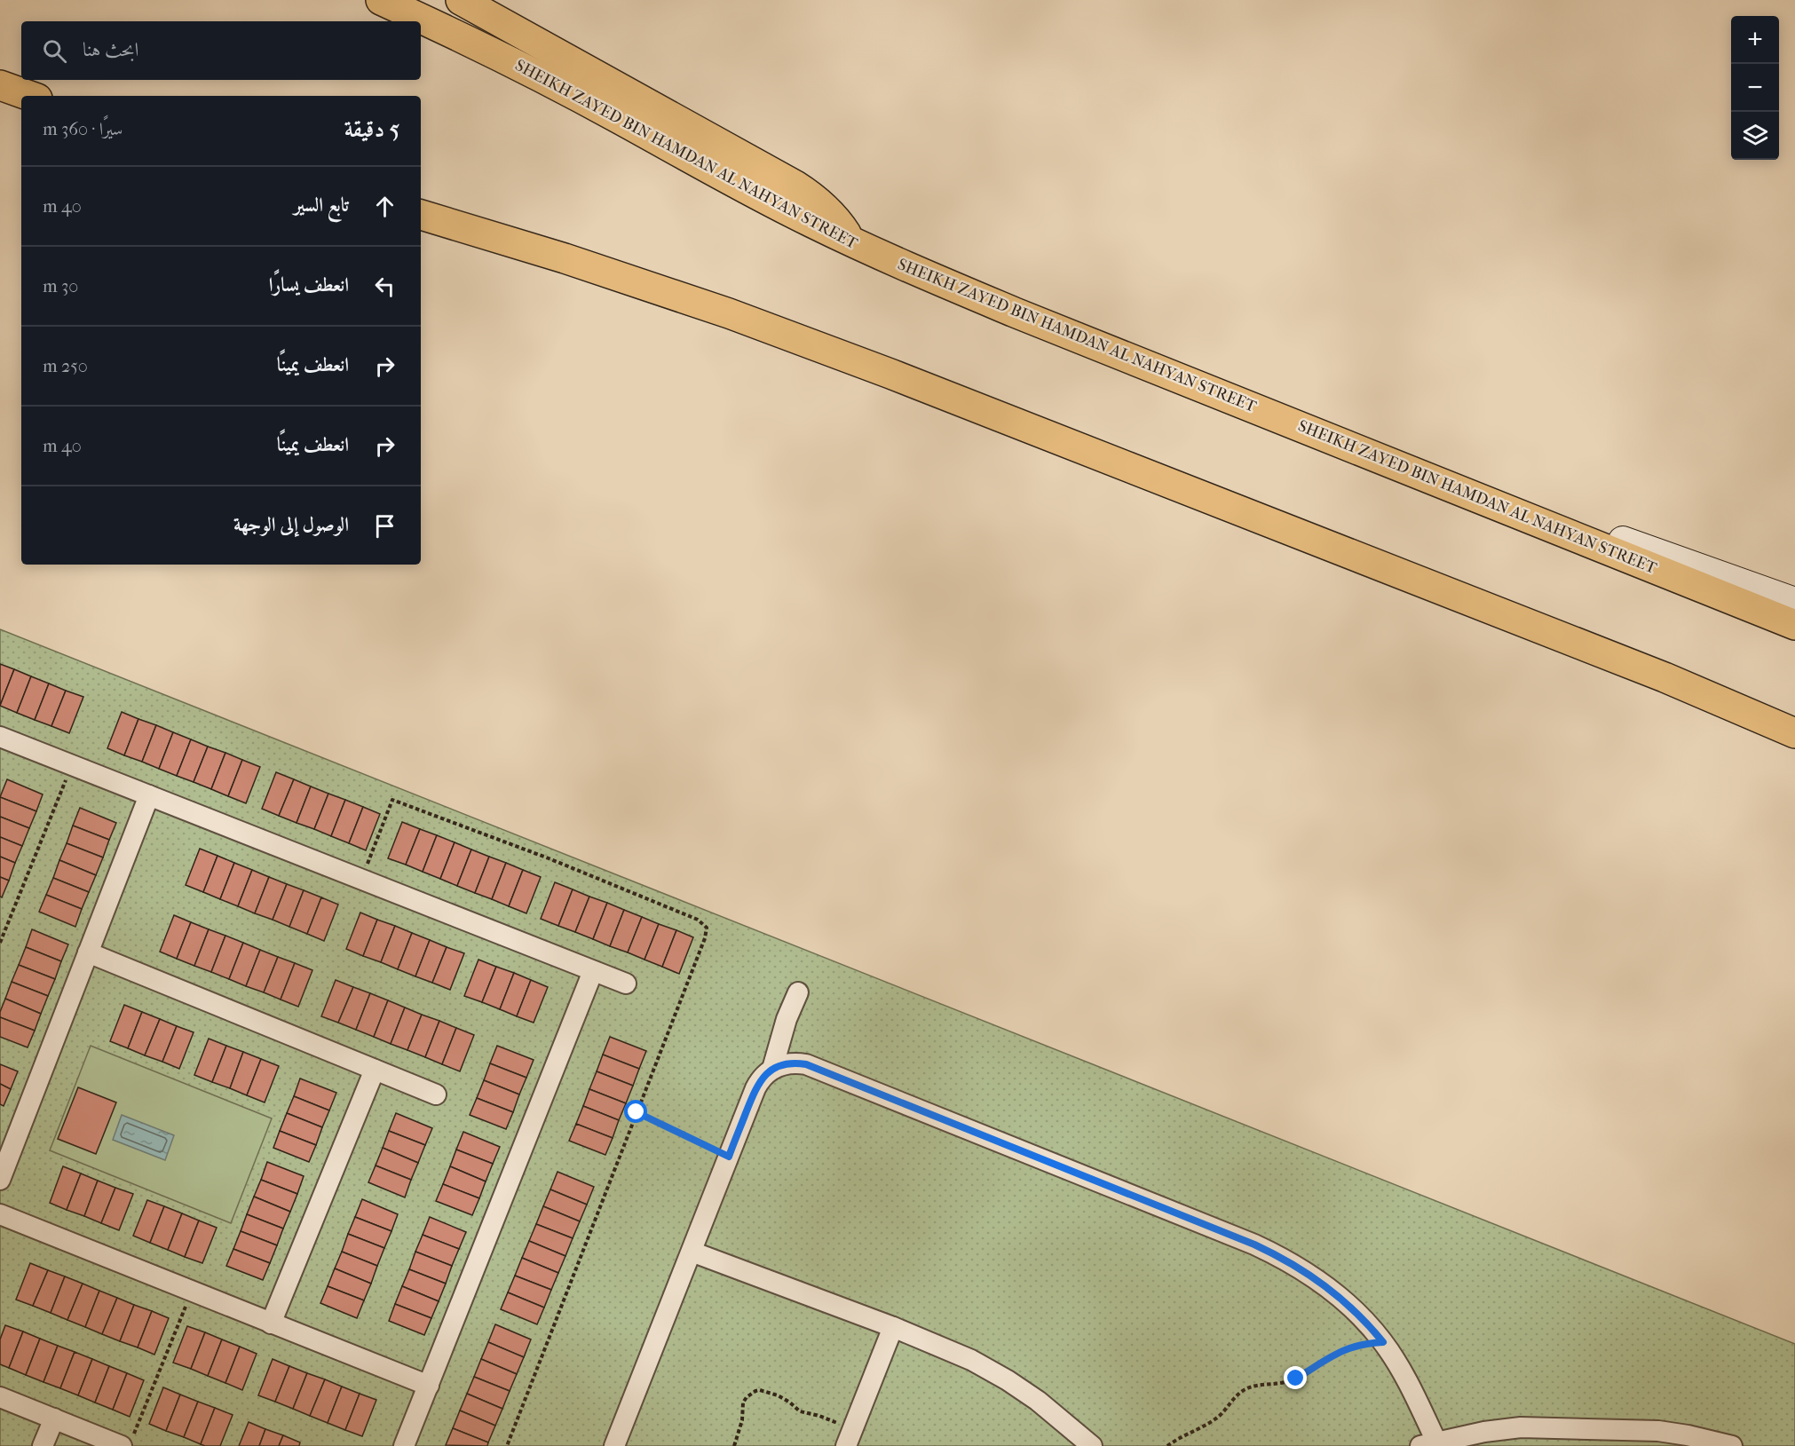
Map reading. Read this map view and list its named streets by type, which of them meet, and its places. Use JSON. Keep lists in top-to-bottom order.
{
  "streets": {
    "highway": ["SHEIKH ZAYED BIN HAMDAN AL NAHYAN STREET"]
  },
  "page": {
    "map_buttons": ["+", "−"],
    "search": "ابحث هنا",
    "heading": ["5 دقيقة", "سيرًا · 360 m"],
    "list": [
      ["تابع السير", "40 m"],
      ["انعطف يسارًا", "30 m"],
      ["انعطف يمينًا", "250 m"],
      ["انعطف يمينًا", "40 m"],
      "الوصول إلى الوجهة"
    ]
  }
}
